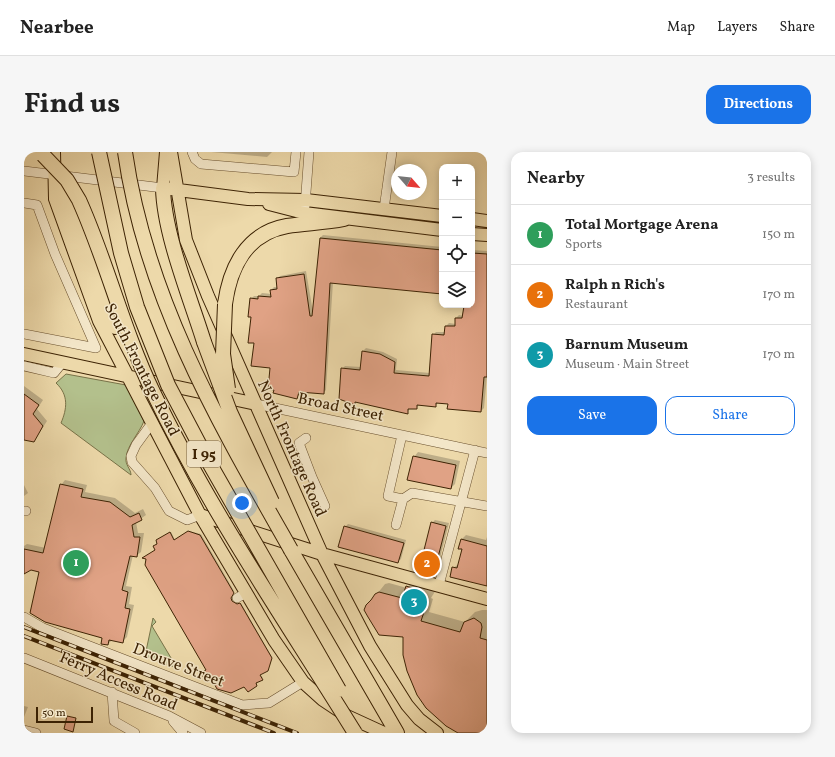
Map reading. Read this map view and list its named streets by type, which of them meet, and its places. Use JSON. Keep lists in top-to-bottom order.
{
  "streets": {
    "highway": ["I 95"],
    "main road": ["South Frontage Road", "Broad Street", "North Frontage Road"],
    "street": ["Drouve Street", "Ferry Access Road"]
  },
  "crossings": [
    ["South Frontage Road", "Broad Street"],
    ["South Frontage Road", "Drouve Street"],
    ["Broad Street", "North Frontage Road"]
  ],
  "scale_bar": "50 m",
  "north": "bottom right",
  "page": {
    "header": "Nearbee",
    "nav": ["Map", "Layers", "Share"],
    "title": "Find us",
    "buttons": [
      "Directions",
      ["Save", "Share"]
    ],
    "heading": ["Nearby", "3 results"],
    "map_buttons": ["+", "−"],
    "list": [
      {
        "mark": "1",
        "name": "Total Mortgage Arena",
        "note": "Sports",
        "value": "150 m"
      },
      {
        "mark": "2",
        "name": "Ralph n Rich's",
        "note": "Restaurant",
        "value": "170 m"
      },
      {
        "mark": "3",
        "name": "Barnum Museum",
        "note": "Museum · Main Street",
        "value": "170 m"
      }
    ],
    "pins": ["1", "2", "3"],
    "scale": "50 m"
  }
}
